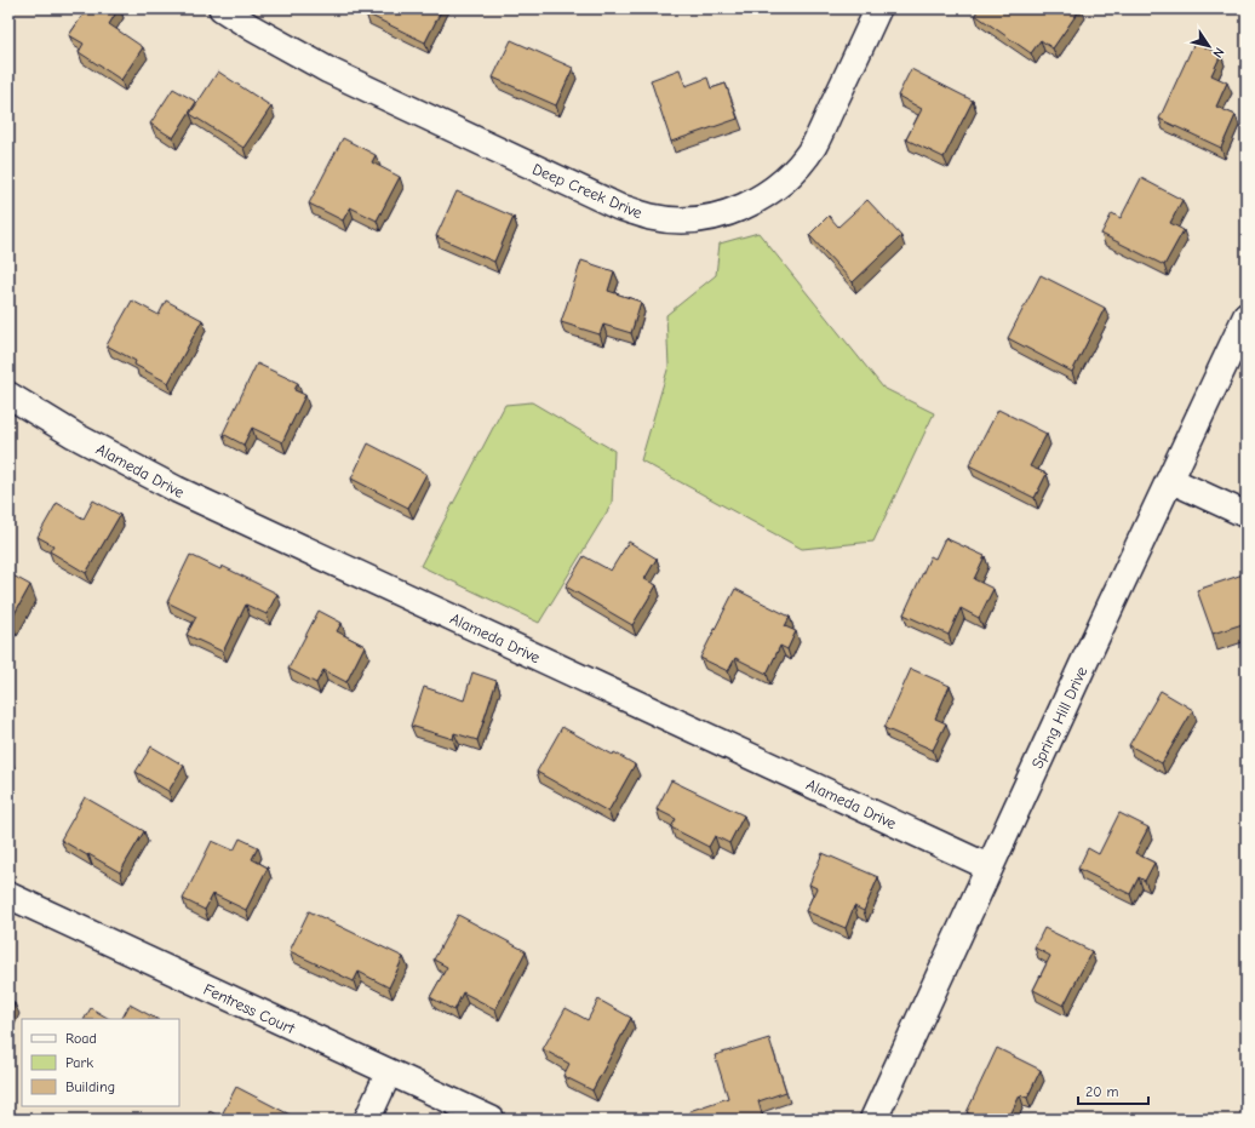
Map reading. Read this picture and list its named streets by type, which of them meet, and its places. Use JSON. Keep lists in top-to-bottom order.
{
  "streets": {
    "main road": ["Spring Hill Drive"],
    "street": ["Deep Creek Drive", "Alameda Drive", "Fentress Court"]
  },
  "crossings": [
    ["Alameda Drive", "Spring Hill Drive"]
  ],
  "legend": ["Road", "Park", "Building"],
  "scale_bar": "20 m",
  "north": "bottom right"
}
